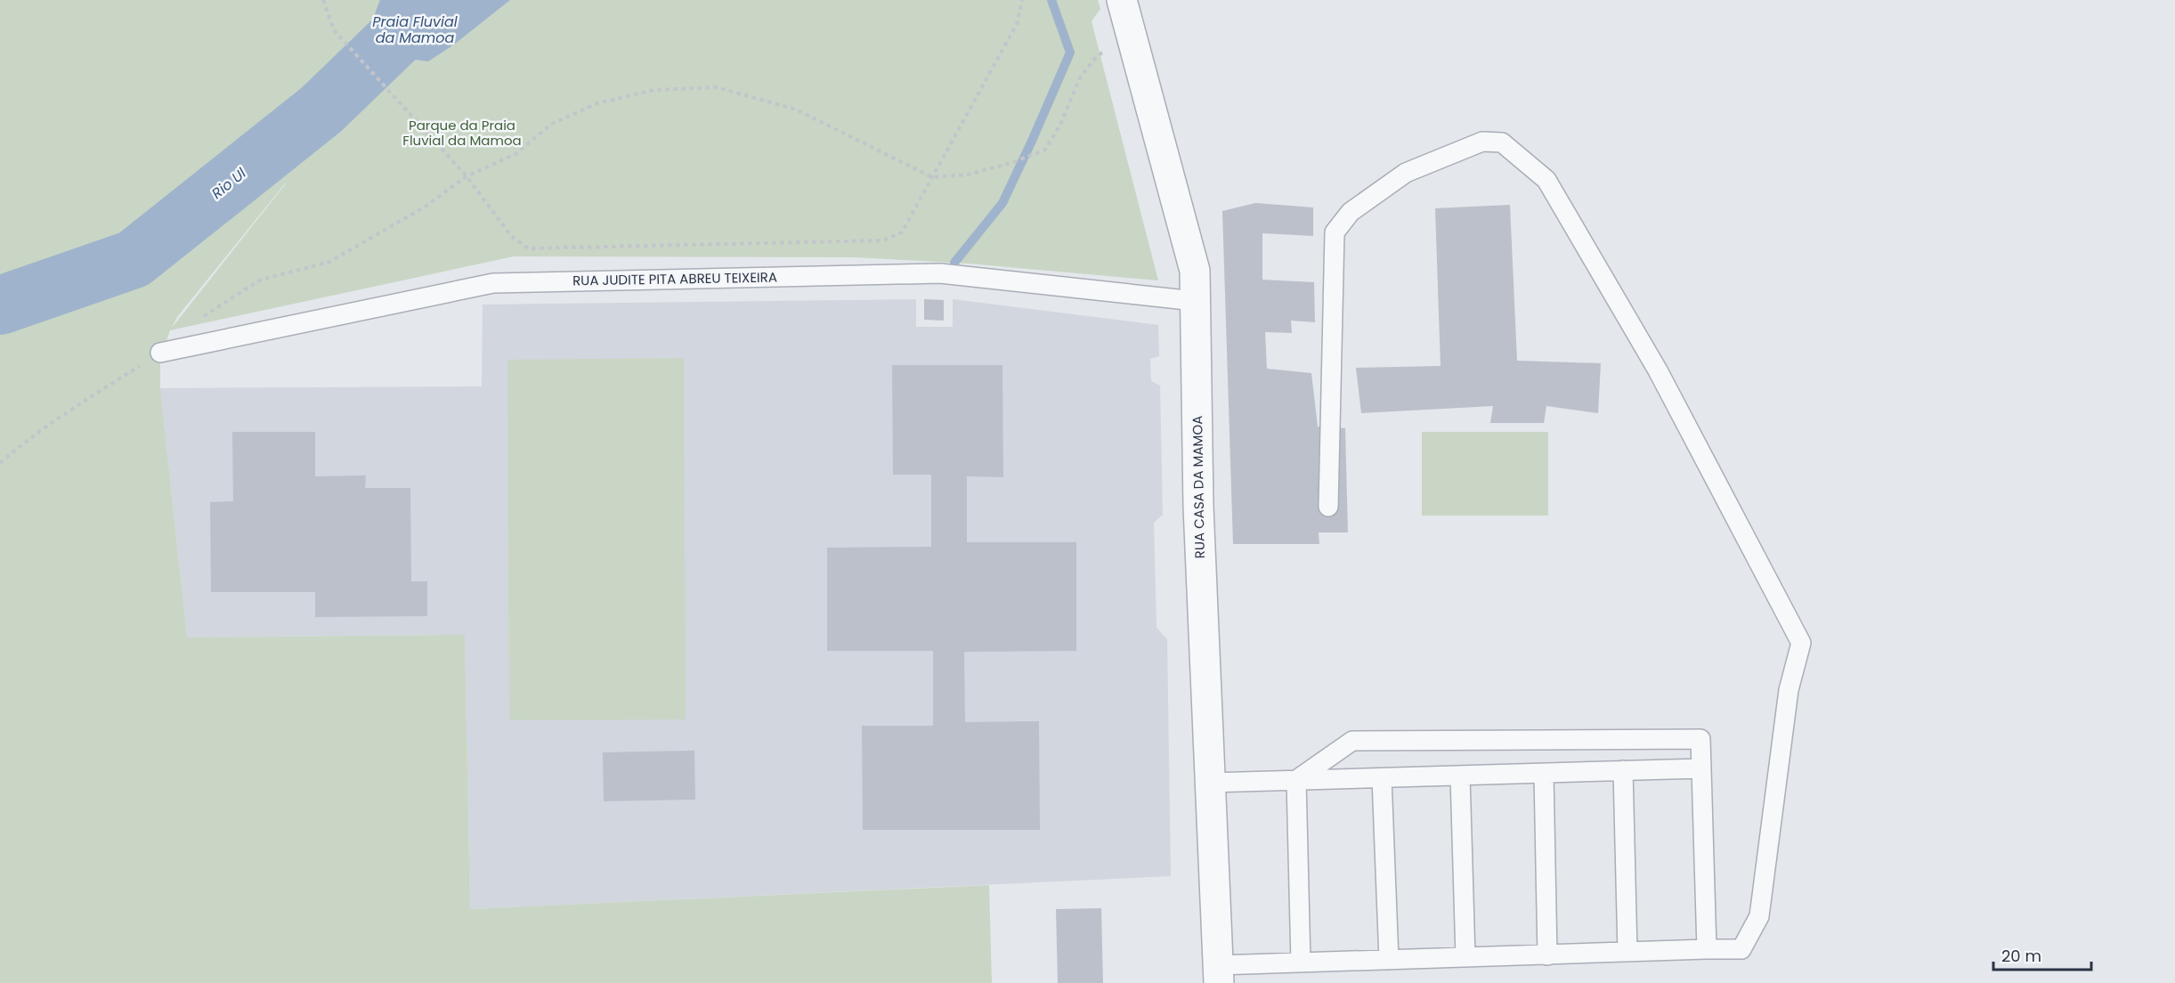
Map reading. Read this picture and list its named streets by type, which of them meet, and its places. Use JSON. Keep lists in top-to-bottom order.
{
  "streets": {
    "street": ["RUA CASA DA MAMOA"],
    "lane": ["RUA JUDITE PITA ABREU TEIXEIRA"]
  },
  "crossings": [
    ["RUA JUDITE PITA ABREU TEIXEIRA", "RUA CASA DA MAMOA"]
  ],
  "water": ["Praia Fluvial da Mamoa", "Rio Ul"],
  "parks": ["Parque da Praia Fluvial da Mamoa"],
  "scale_bar": "20 m"
}
